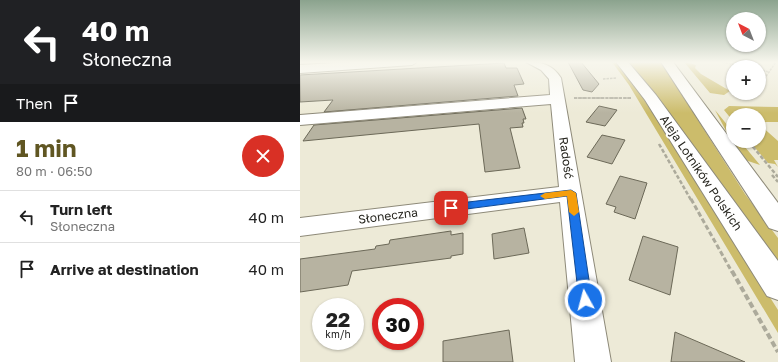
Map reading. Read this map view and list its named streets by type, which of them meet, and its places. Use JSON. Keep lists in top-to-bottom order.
{
  "streets": {
    "street": ["Radość", "Aleja Lotników Polskich", "Słoneczna"]
  },
  "crossings": [
    ["Radość", "Słoneczna"]
  ],
  "north": "top left",
  "page": {
    "turn": ["40 m", "Słoneczna"],
    "map_buttons": ["+", "−"],
    "then": "Then",
    "heading": ["1 min", "80 m · 06:50"],
    "list": [
      {
        "name": "Turn left",
        "note": "Słoneczna",
        "value": "40 m"
      },
      {
        "name": "Arrive at destination",
        "value": "40 m"
      }
    ],
    "speed": "22 km/h",
    "limit": "30"
  }
}
